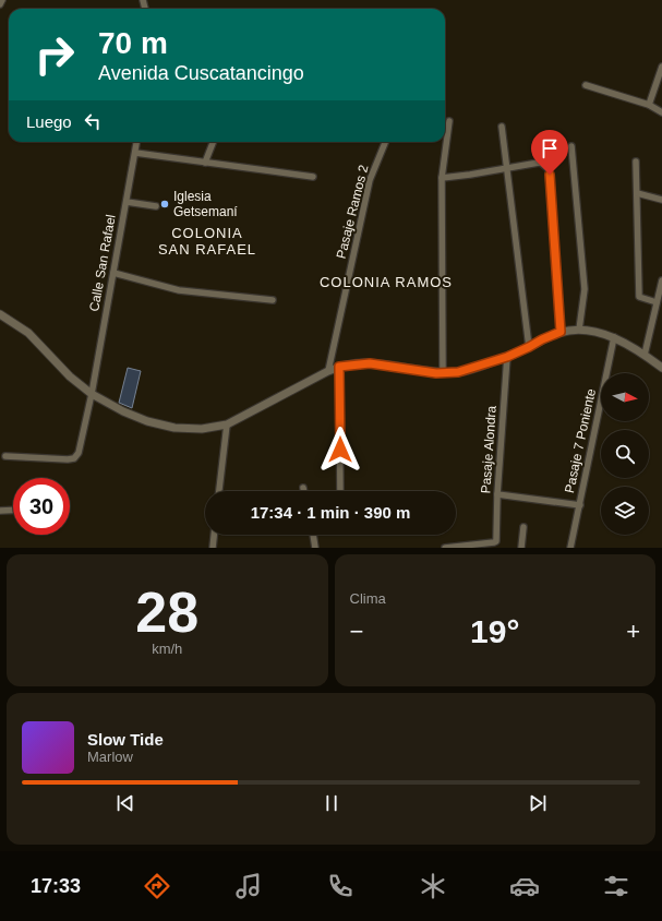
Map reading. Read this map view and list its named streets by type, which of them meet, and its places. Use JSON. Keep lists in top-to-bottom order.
{
  "streets": {
    "street": [
      "Pasaje Ramos 2",
      "Calle San Rafael",
      "Pasaje 7 Poniente",
      "Pasaje Alondra"
    ]
  },
  "districts": ["COLONIA SAN RAFAEL", "COLONIA RAMOS"],
  "places": ["Iglesia Getsemaní"],
  "north": "right",
  "page": {
    "turn": ["70 m", "Avenida Cuscatancingo"],
    "then": "Luego",
    "limit": "30",
    "trip": "17:34 · 1 min · 390 m",
    "tile": [
      ["28", "km/h"],
      "Clima"
    ],
    "heat": ["−", "19°", "+"],
    "song": ["Slow Tide", "Marlow"],
    "tabs": "17:33"
  }
}
